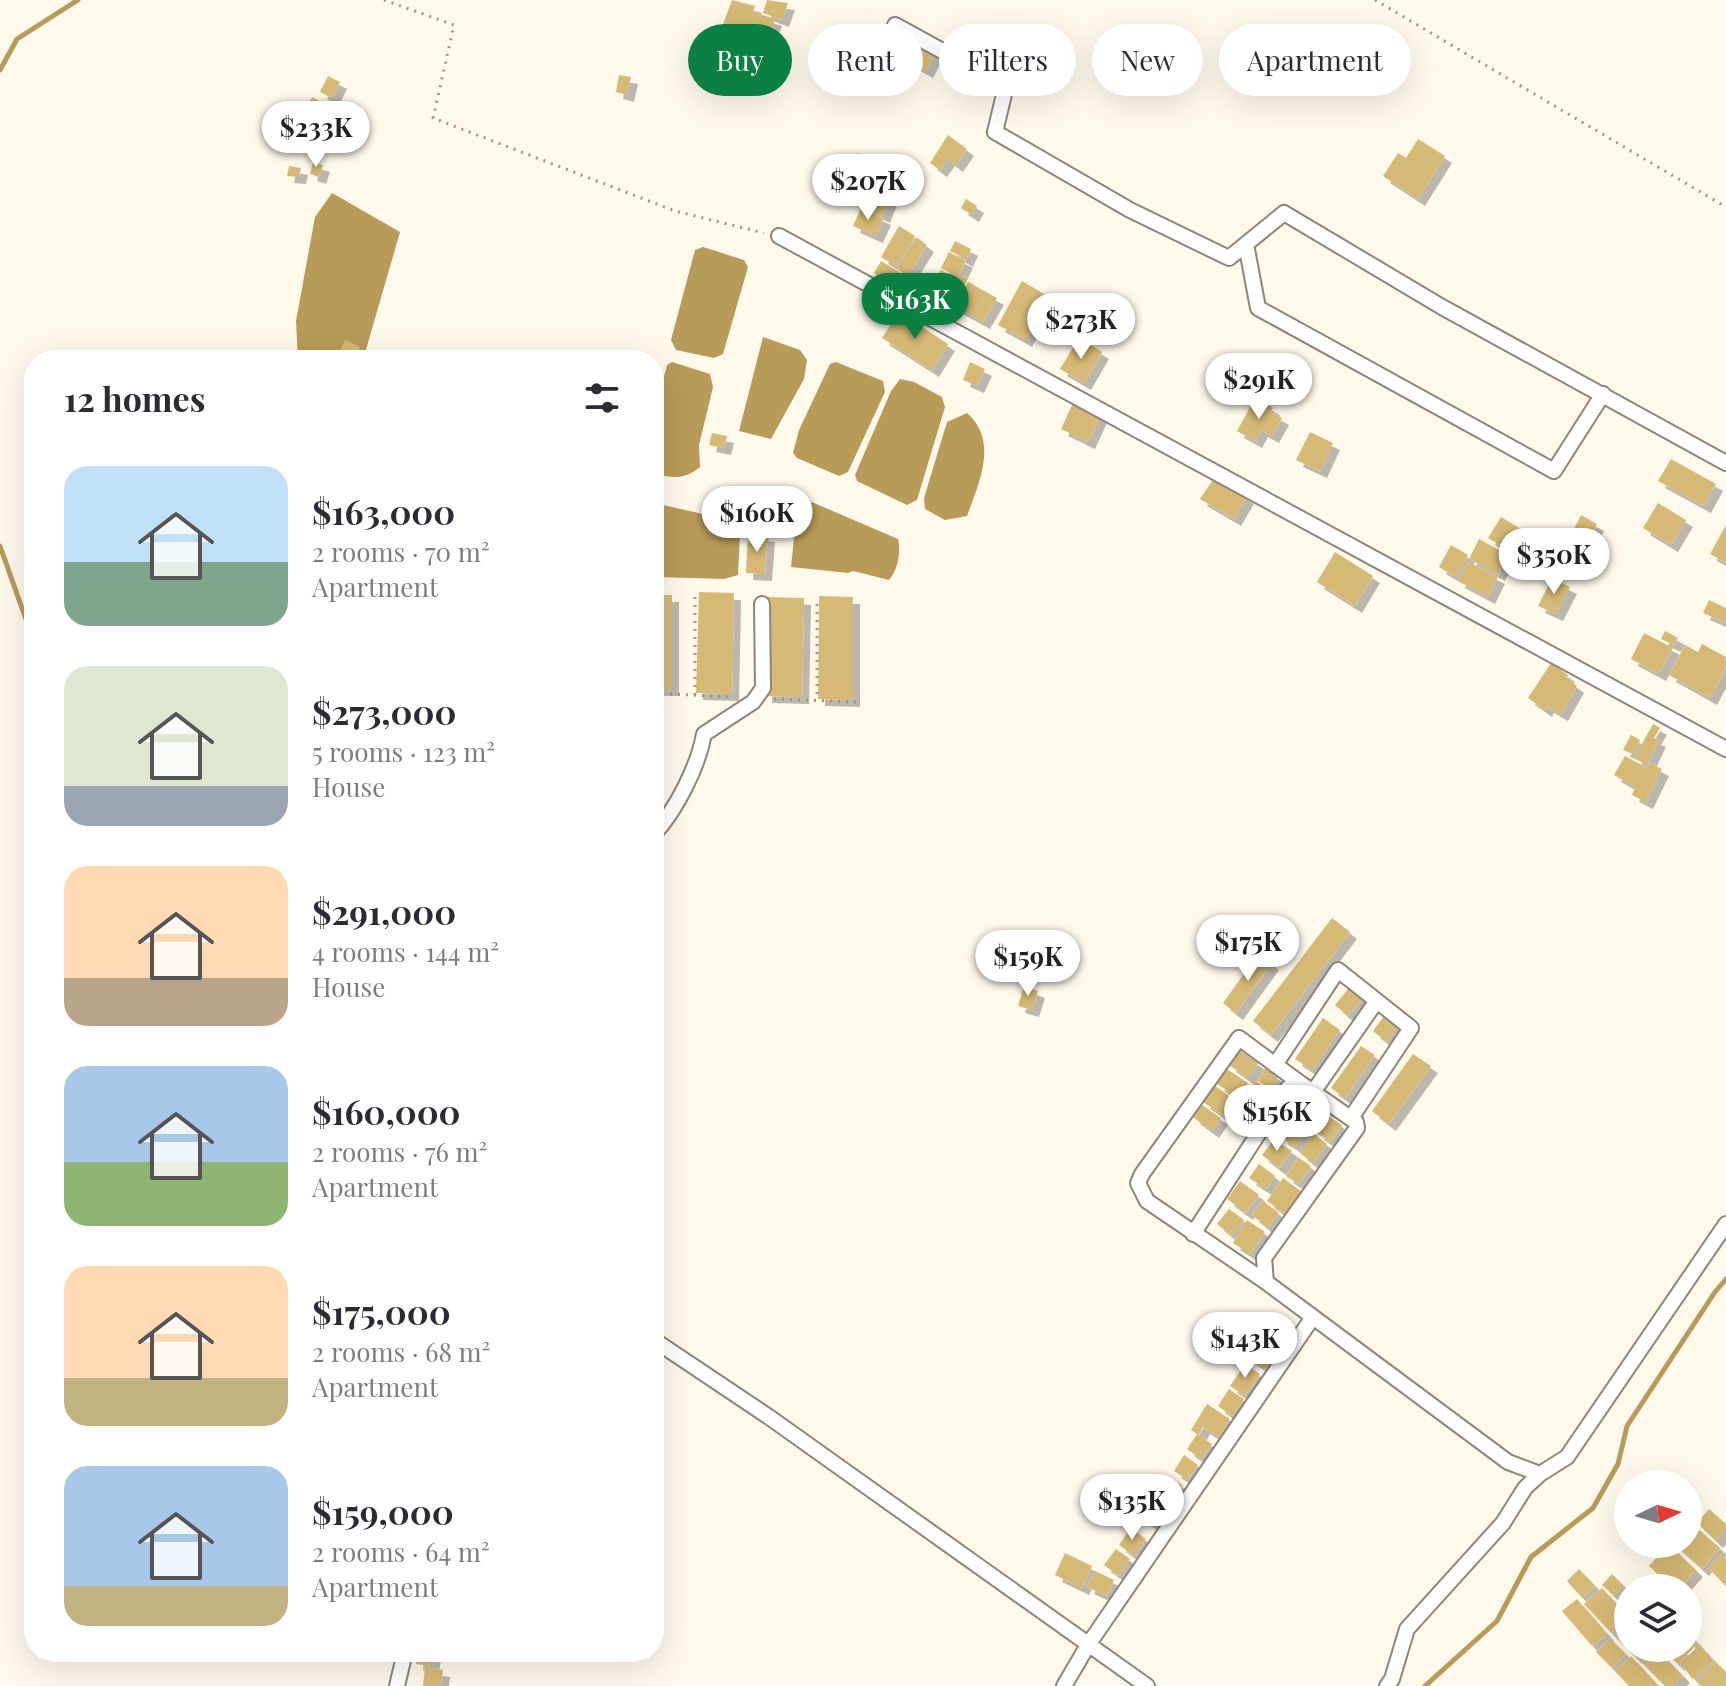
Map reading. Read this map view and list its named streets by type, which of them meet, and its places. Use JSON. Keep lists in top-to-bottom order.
{
  "north": "right",
  "page": {
    "chip": [
      "Buy",
      "Rent",
      "Filters",
      "New",
      "Apartment"
    ],
    "price": [
      "$233K",
      "$207K",
      "$163K",
      "$273K",
      "$291K",
      "$160K",
      "$350K",
      "$175K",
      "$159K",
      "$156K",
      "$143K",
      "$135K"
    ],
    "heading": "12 homes",
    "list": [
      {
        "name": "$163,000",
        "note": "2 rooms · 70 m² · Apartment"
      },
      {
        "name": "$273,000",
        "note": "5 rooms · 123 m² · House"
      },
      {
        "name": "$291,000",
        "note": "4 rooms · 144 m² · House"
      },
      {
        "name": "$160,000",
        "note": "2 rooms · 76 m² · Apartment"
      },
      {
        "name": "$175,000",
        "note": "2 rooms · 68 m² · Apartment"
      },
      {
        "name": "$159,000",
        "note": "2 rooms · 64 m² · Apartment"
      }
    ]
  }
}
